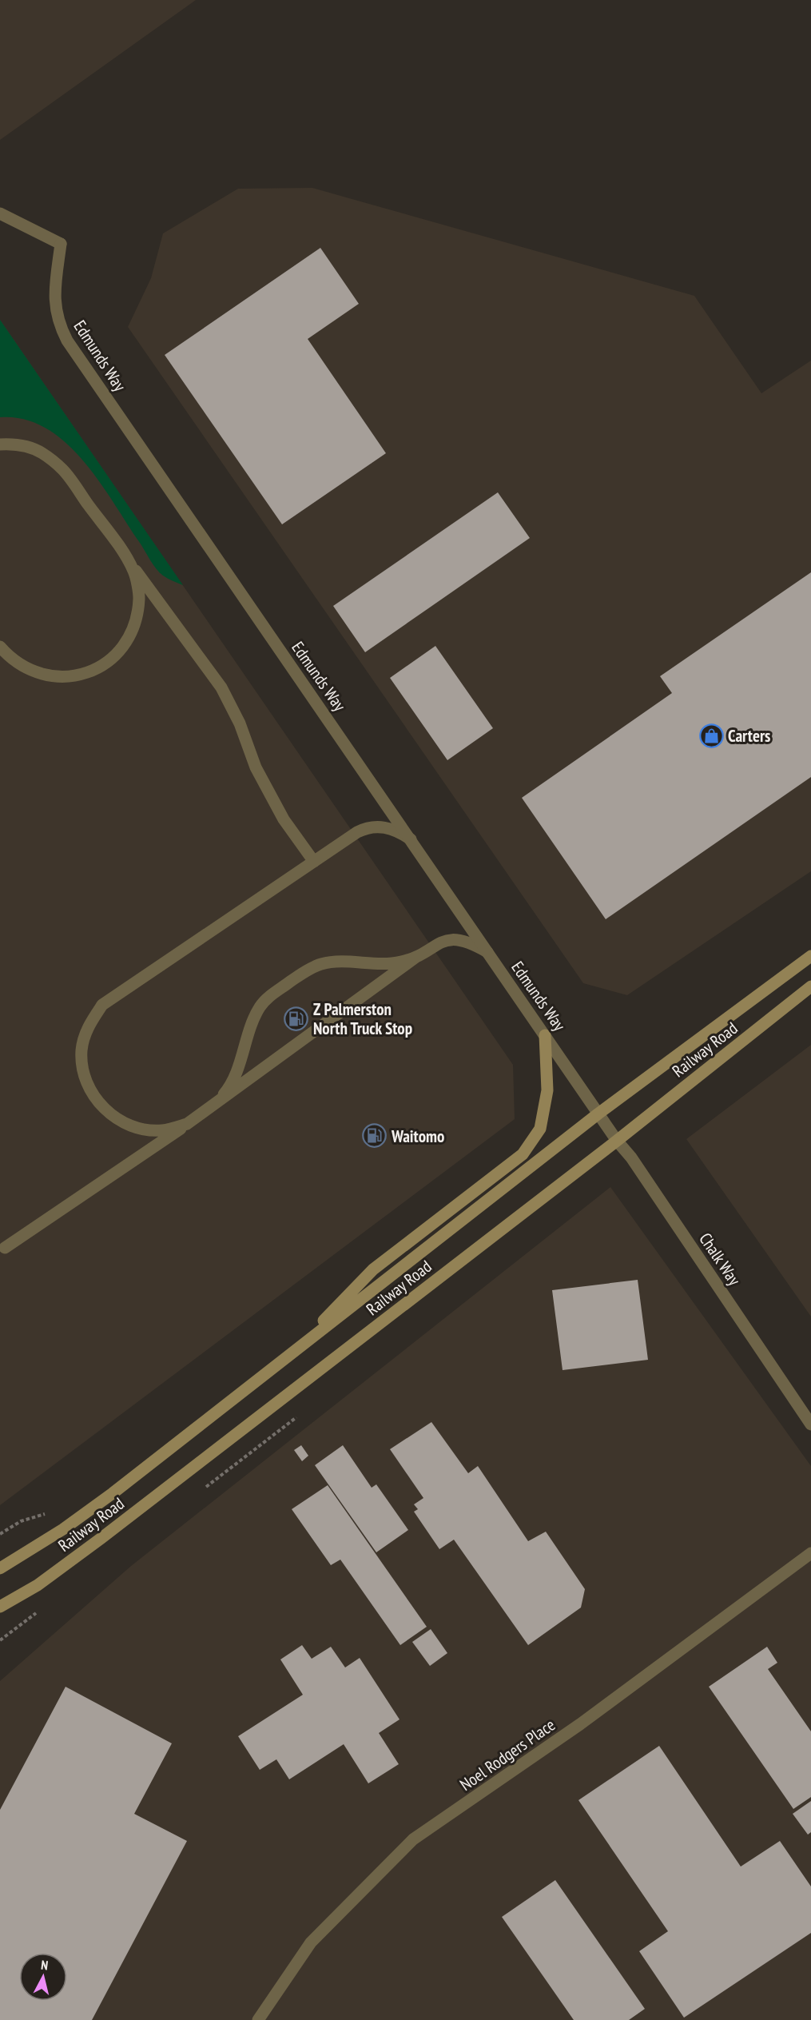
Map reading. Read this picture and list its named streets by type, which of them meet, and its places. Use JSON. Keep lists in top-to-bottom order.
{
  "streets": {
    "main road": ["Railway Road"],
    "street": ["Edmunds Way", "Chalk Way", "Noel Rodgers Place"]
  },
  "crossings": [
    ["Edmunds Way", "Railway Road"],
    ["Edmunds Way", "Chalk Way"],
    ["Railway Road", "Chalk Way"]
  ],
  "places": {
    "shop": ["Carters"],
    "fuel station": ["Z Palmerston North Truck Stop", "Waitomo"]
  },
  "north": "top"
}
